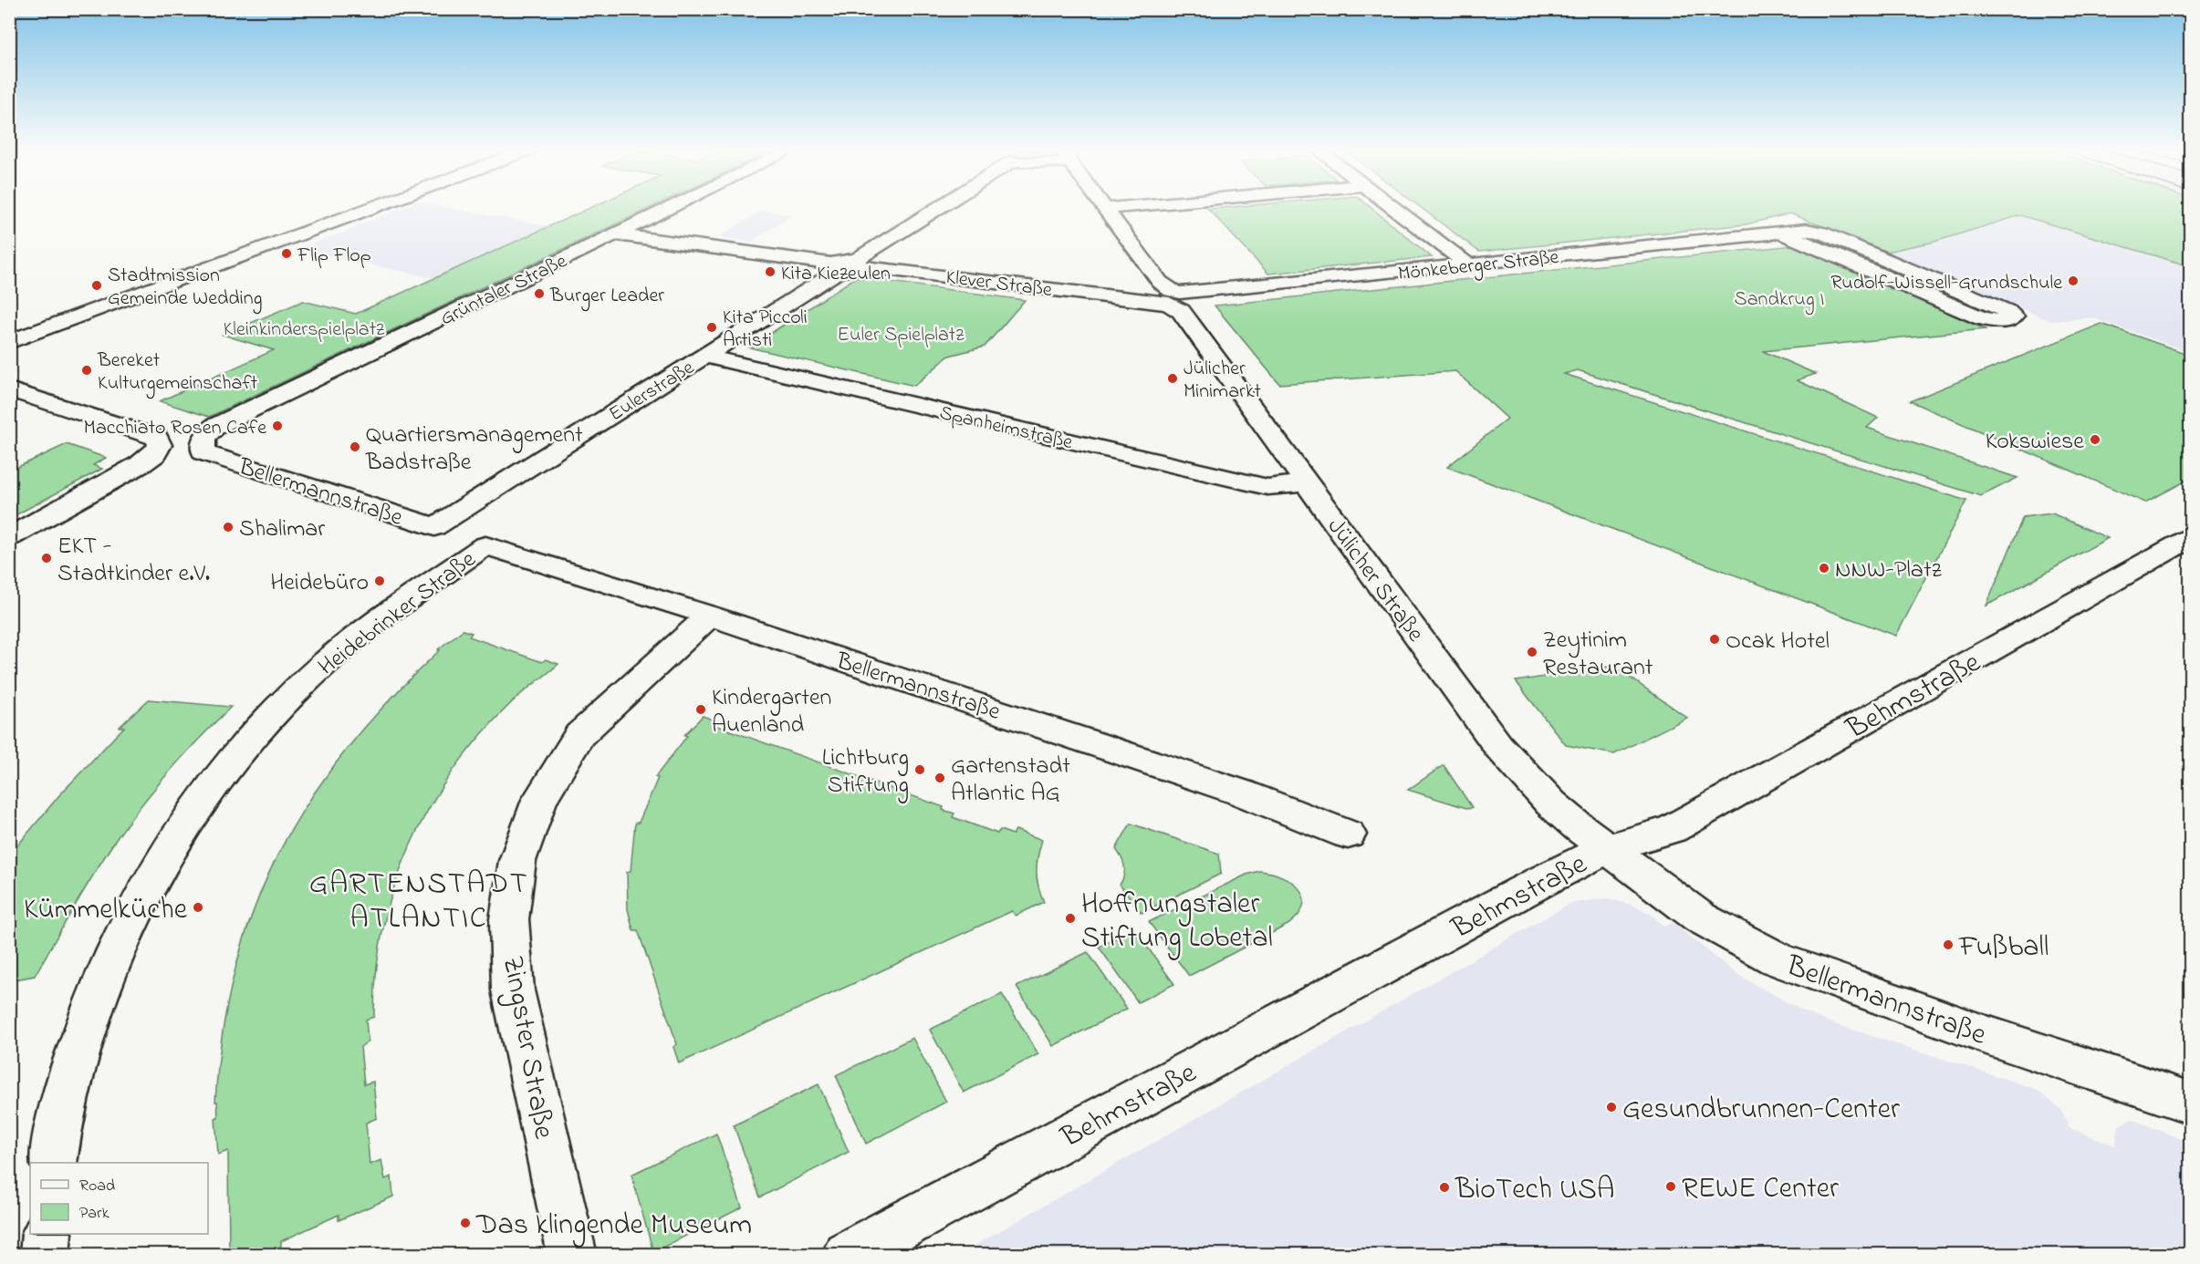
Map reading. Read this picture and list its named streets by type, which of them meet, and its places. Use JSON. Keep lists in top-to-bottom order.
{
  "streets": {
    "street": [
      "Mönkeberger Straße",
      "Klever Straße",
      "Grüntaler Straße",
      "Eulerstraße",
      "Spanheimstraße",
      "Bellermannstraße",
      "Jülicher Straße",
      "Heidebrinker Straße",
      "Behmstraße",
      "Zingster Straße"
    ]
  },
  "crossings": [
    ["Mönkeberger Straße", "Klever Straße"],
    ["Mönkeberger Straße", "Jülicher Straße"],
    ["Klever Straße", "Grüntaler Straße"],
    ["Klever Straße", "Eulerstraße"],
    ["Klever Straße", "Jülicher Straße"],
    ["Grüntaler Straße", "Bellermannstraße"],
    ["Eulerstraße", "Spanheimstraße"],
    ["Eulerstraße", "Bellermannstraße"],
    ["Spanheimstraße", "Jülicher Straße"],
    ["Bellermannstraße", "Jülicher Straße"],
    ["Bellermannstraße", "Heidebrinker Straße"],
    ["Bellermannstraße", "Behmstraße"],
    ["Bellermannstraße", "Zingster Straße"],
    ["Jülicher Straße", "Behmstraße"]
  ],
  "districts": ["GARTENSTADT ATLANTIC"],
  "parks": ["Sandkrug I", "Kleinkinderspielplatz", "Euler Spielplatz"],
  "places": [
    "Flip Flop",
    "Kita Kiezeulen",
    "Rudolf-Wissell-Grundschule",
    "Stadtmission Gemeinde Wedding",
    "Burger Leader",
    "Kita Piccoli Artisti",
    "Bereket Kulturgemeinschaft",
    "Jülicher Minimarkt",
    "Macchiato Rosen Cafe",
    "Kokswiese",
    "Quartiersmanagement Badstraße",
    "Shalimar",
    "EKT - Stadtkinder e.V.",
    "NNW-Platz",
    "Heidebüro",
    "Ocak Hotel",
    "Zeytinim Restaurant",
    "Kindergarten Auenland",
    "Lichtburg Stiftung",
    "Gartenstadt Atlantic AG",
    "Kümmelküche",
    "Hoffnungstaler Stiftung Lobetal",
    "Fußball",
    "Gesundbrunnen-Center",
    "REWE Center",
    "BioTech USA",
    "Das klingende Museum"
  ],
  "legend": ["Road", "Park"]
}
